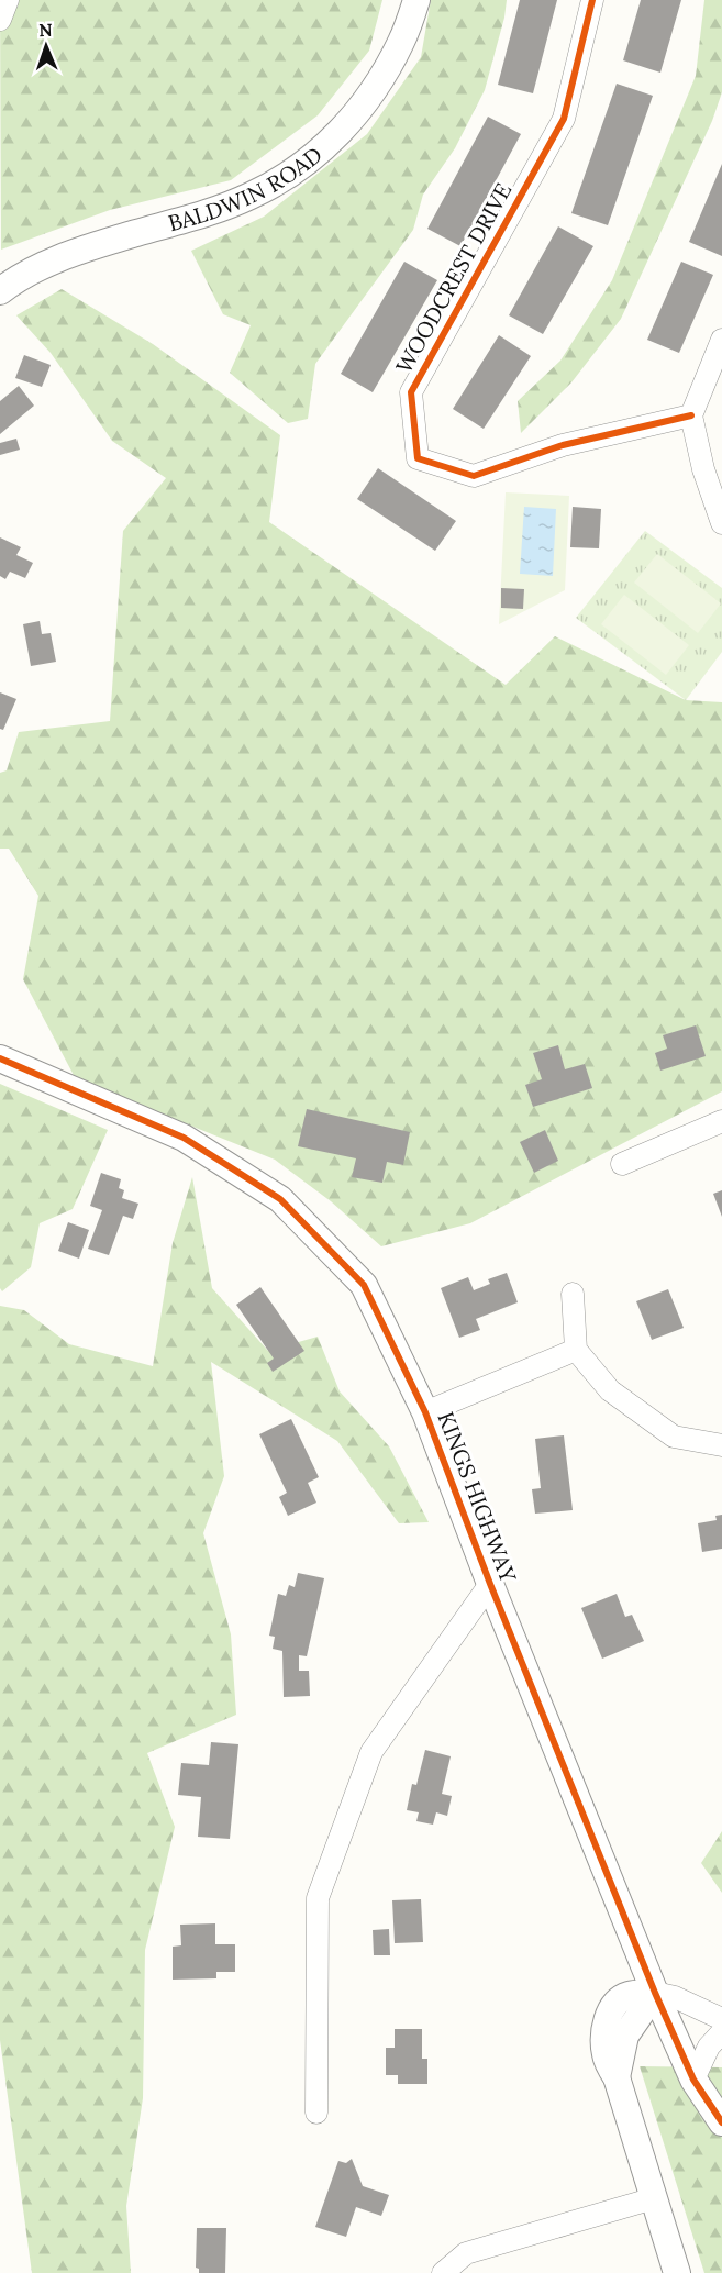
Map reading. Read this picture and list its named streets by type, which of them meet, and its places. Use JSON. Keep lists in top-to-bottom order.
{
  "streets": {
    "street": ["BALDWIN ROAD", "WOODCREST DRIVE", "KINGS HIGHWAY"]
  },
  "north": "top"
}
